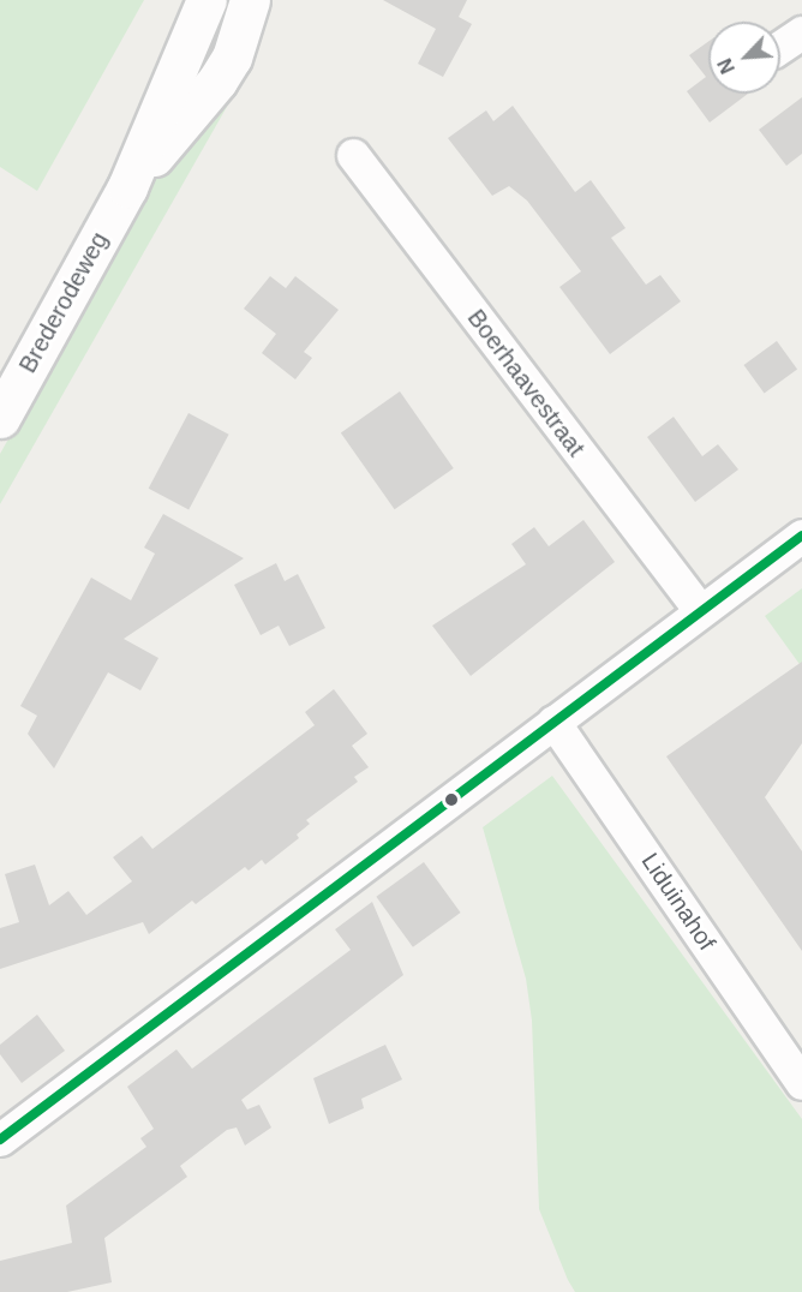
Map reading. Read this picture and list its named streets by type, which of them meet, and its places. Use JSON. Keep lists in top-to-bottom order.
{
  "streets": {
    "main road": ["Brederodeweg"],
    "street": ["Boerhaavestraat", "Liduinahof"]
  },
  "north": "bottom left"
}
